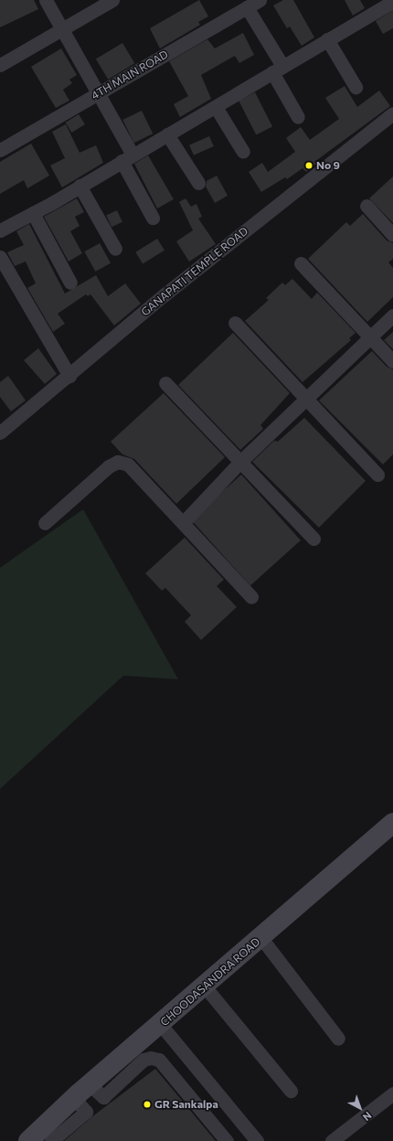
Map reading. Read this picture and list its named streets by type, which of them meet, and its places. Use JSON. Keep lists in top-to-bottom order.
{
  "streets": {
    "street": ["4TH MAIN ROAD", "GANAPATI TEMPLE ROAD", "CHOODASANDRA ROAD"]
  },
  "places": ["No 9", "GR Sankalpa"],
  "north": "bottom right"
}
